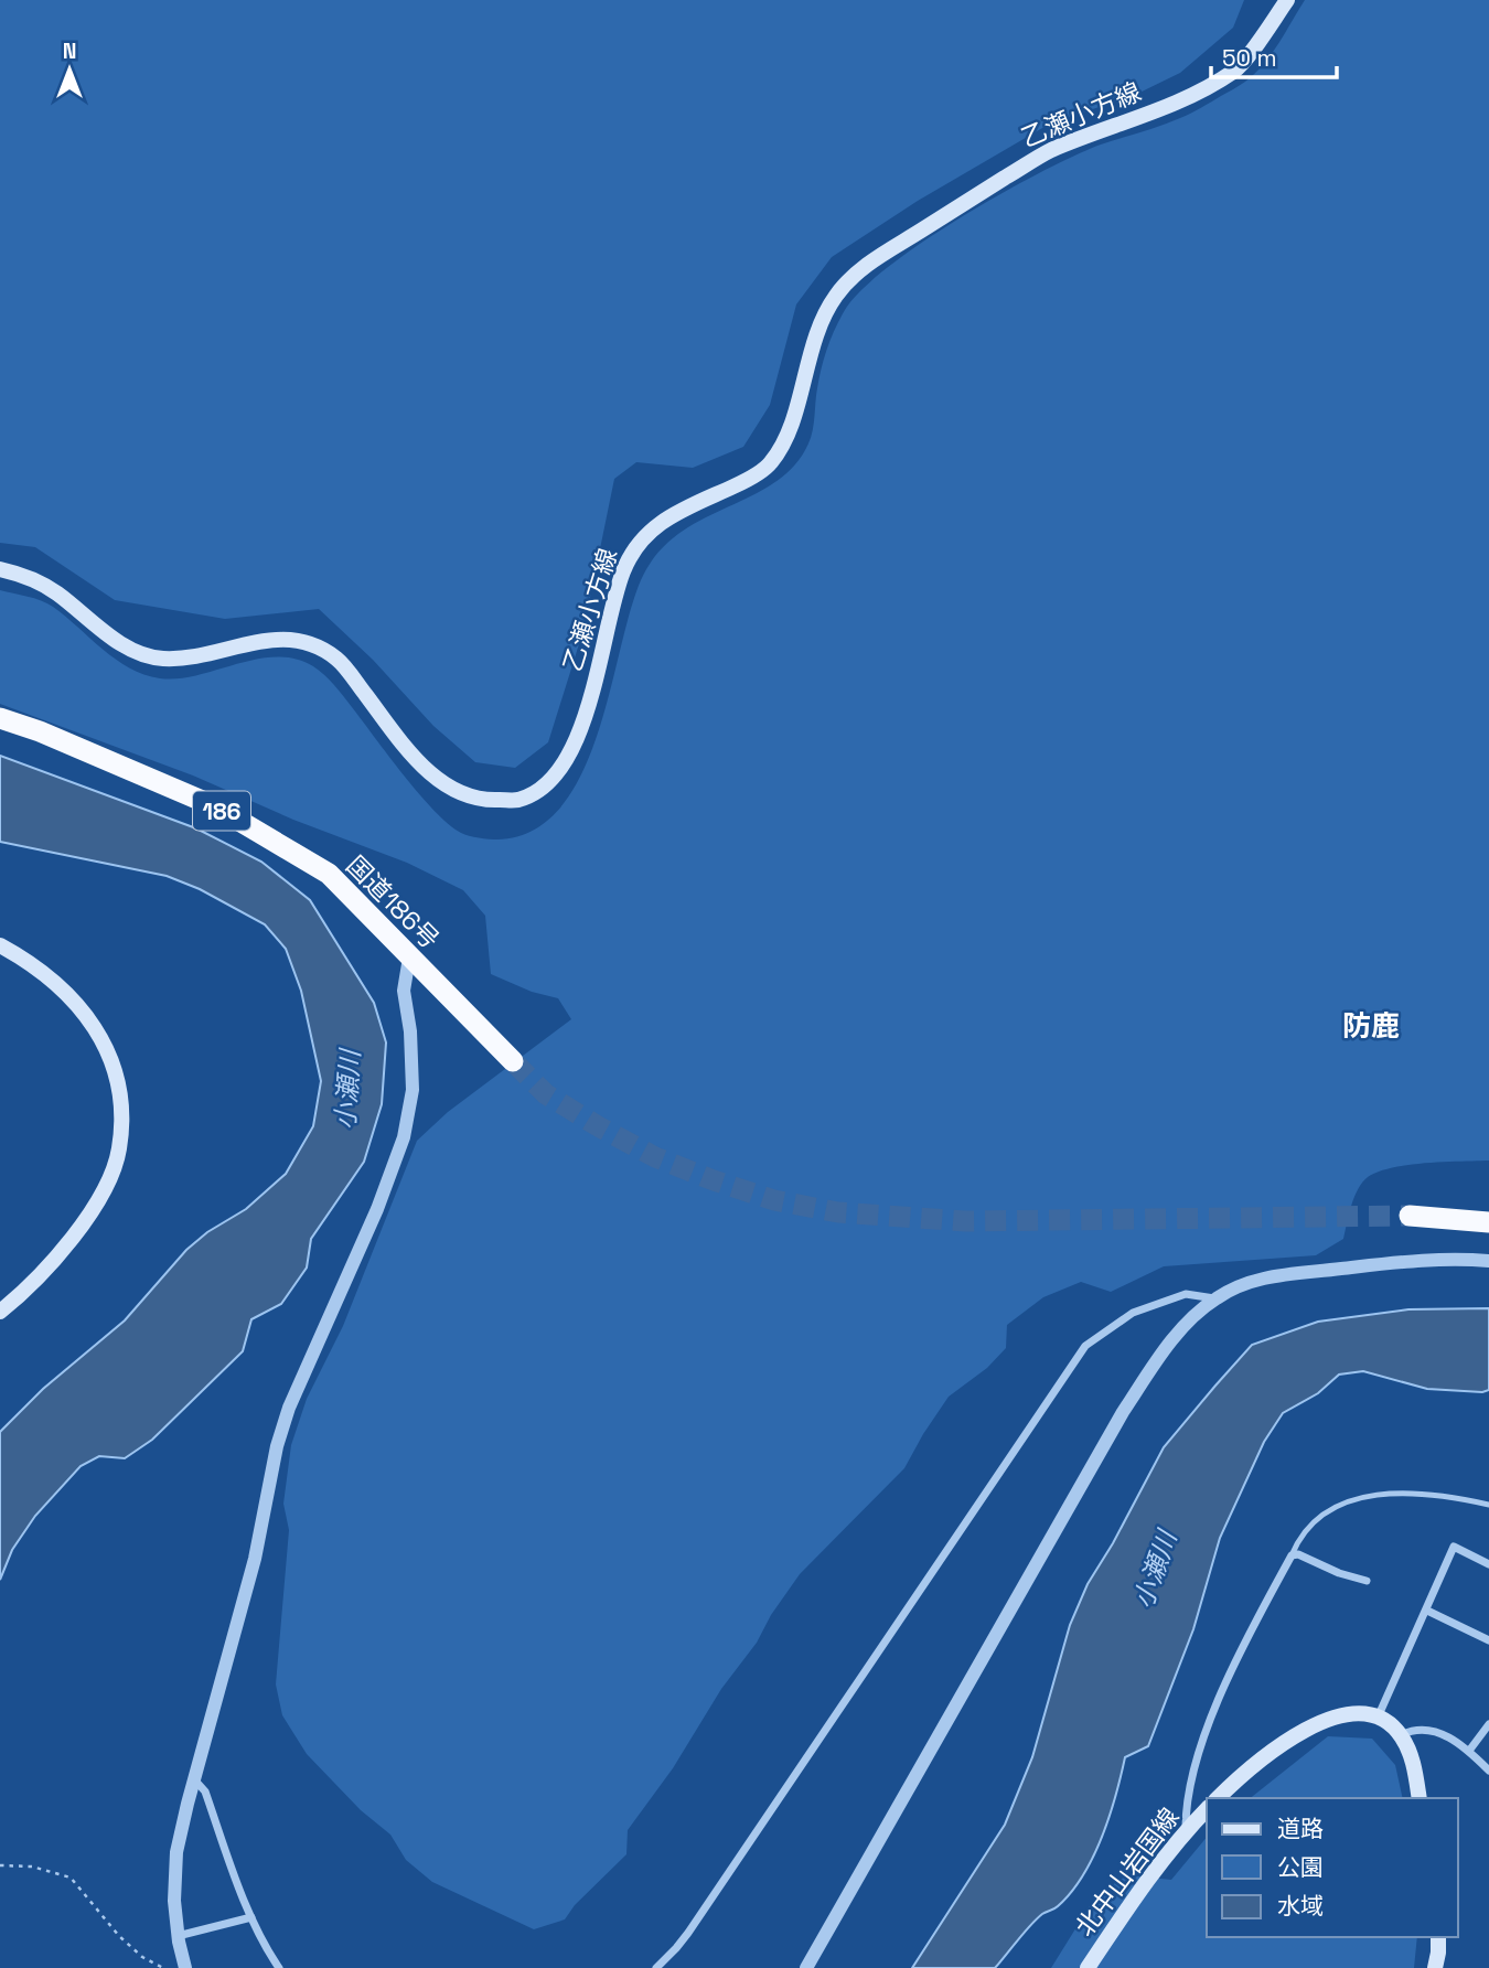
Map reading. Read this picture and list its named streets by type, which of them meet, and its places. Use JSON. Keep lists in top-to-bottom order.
{
  "streets": {
    "highway": ["186", "国道186号"],
    "main road": ["乙瀬小方線", "北中山岩国線"]
  },
  "districts": ["防鹿"],
  "water": ["小瀬川"],
  "legend": ["道路", "公園", "水域"],
  "scale_bar": "50 m",
  "north": "top"
}
